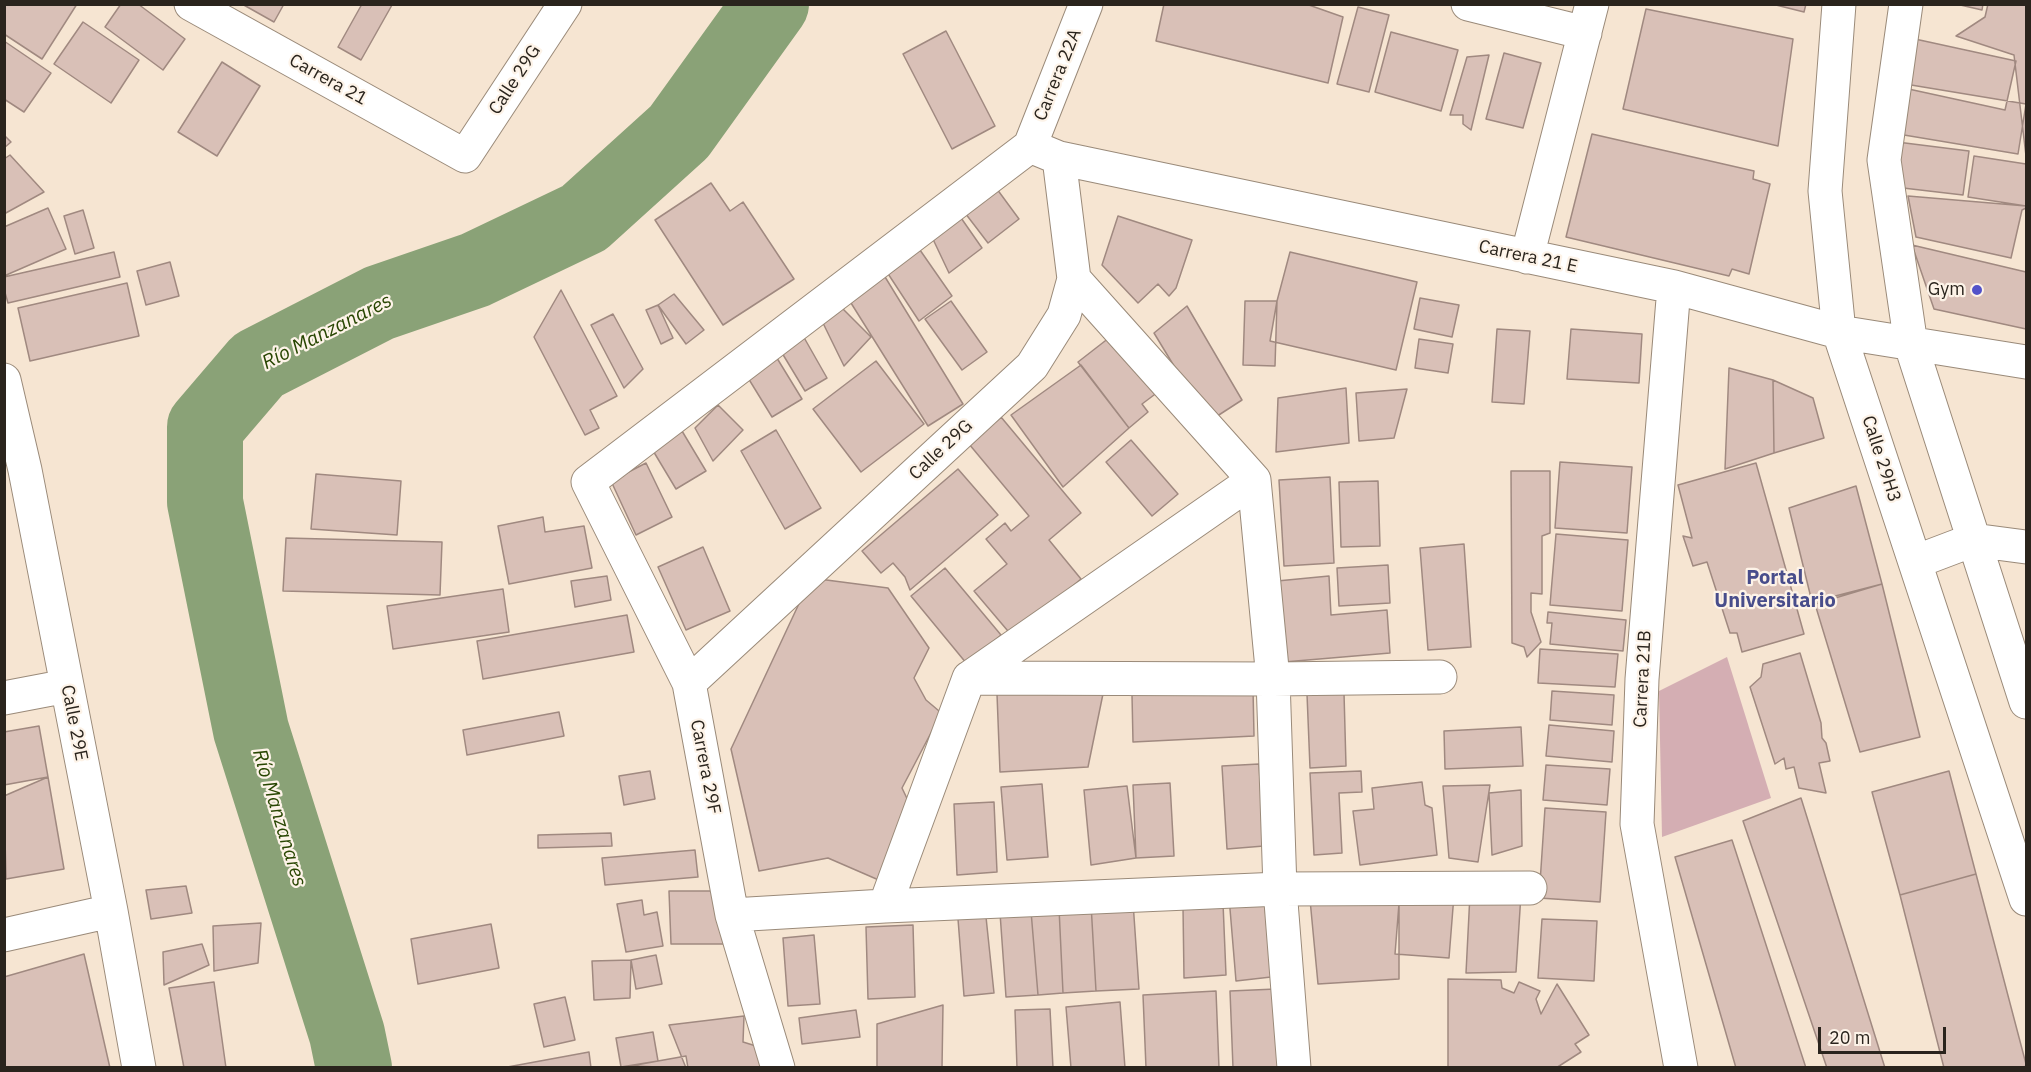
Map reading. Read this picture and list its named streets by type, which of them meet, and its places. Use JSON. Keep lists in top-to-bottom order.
{
  "streets": {
    "street": [
      "Carrera 22A",
      "Carrera 21",
      "Calle 29G",
      "Carrera 21 E",
      "Calle 29H3",
      "Carrera 21B",
      "Calle 29E",
      "Carrera 29F"
    ]
  },
  "crossings": [
    ["Carrera 22A", "Calle 29G"],
    ["Carrera 22A", "Carrera 21 E"],
    ["Carrera 22A", "Carrera 29F"],
    ["Carrera 21", "Calle 29G"],
    ["Calle 29G", "Carrera 21 E"],
    ["Calle 29G", "Carrera 29F"],
    ["Carrera 21 E", "Calle 29H3"],
    ["Carrera 21 E", "Carrera 21B"],
    ["Carrera 21 E", "Carrera 29F"]
  ],
  "districts": ["Portal Universitario"],
  "water": ["Río Manzanares"],
  "places": ["Gym"],
  "scale_bar": "20 m"
}
